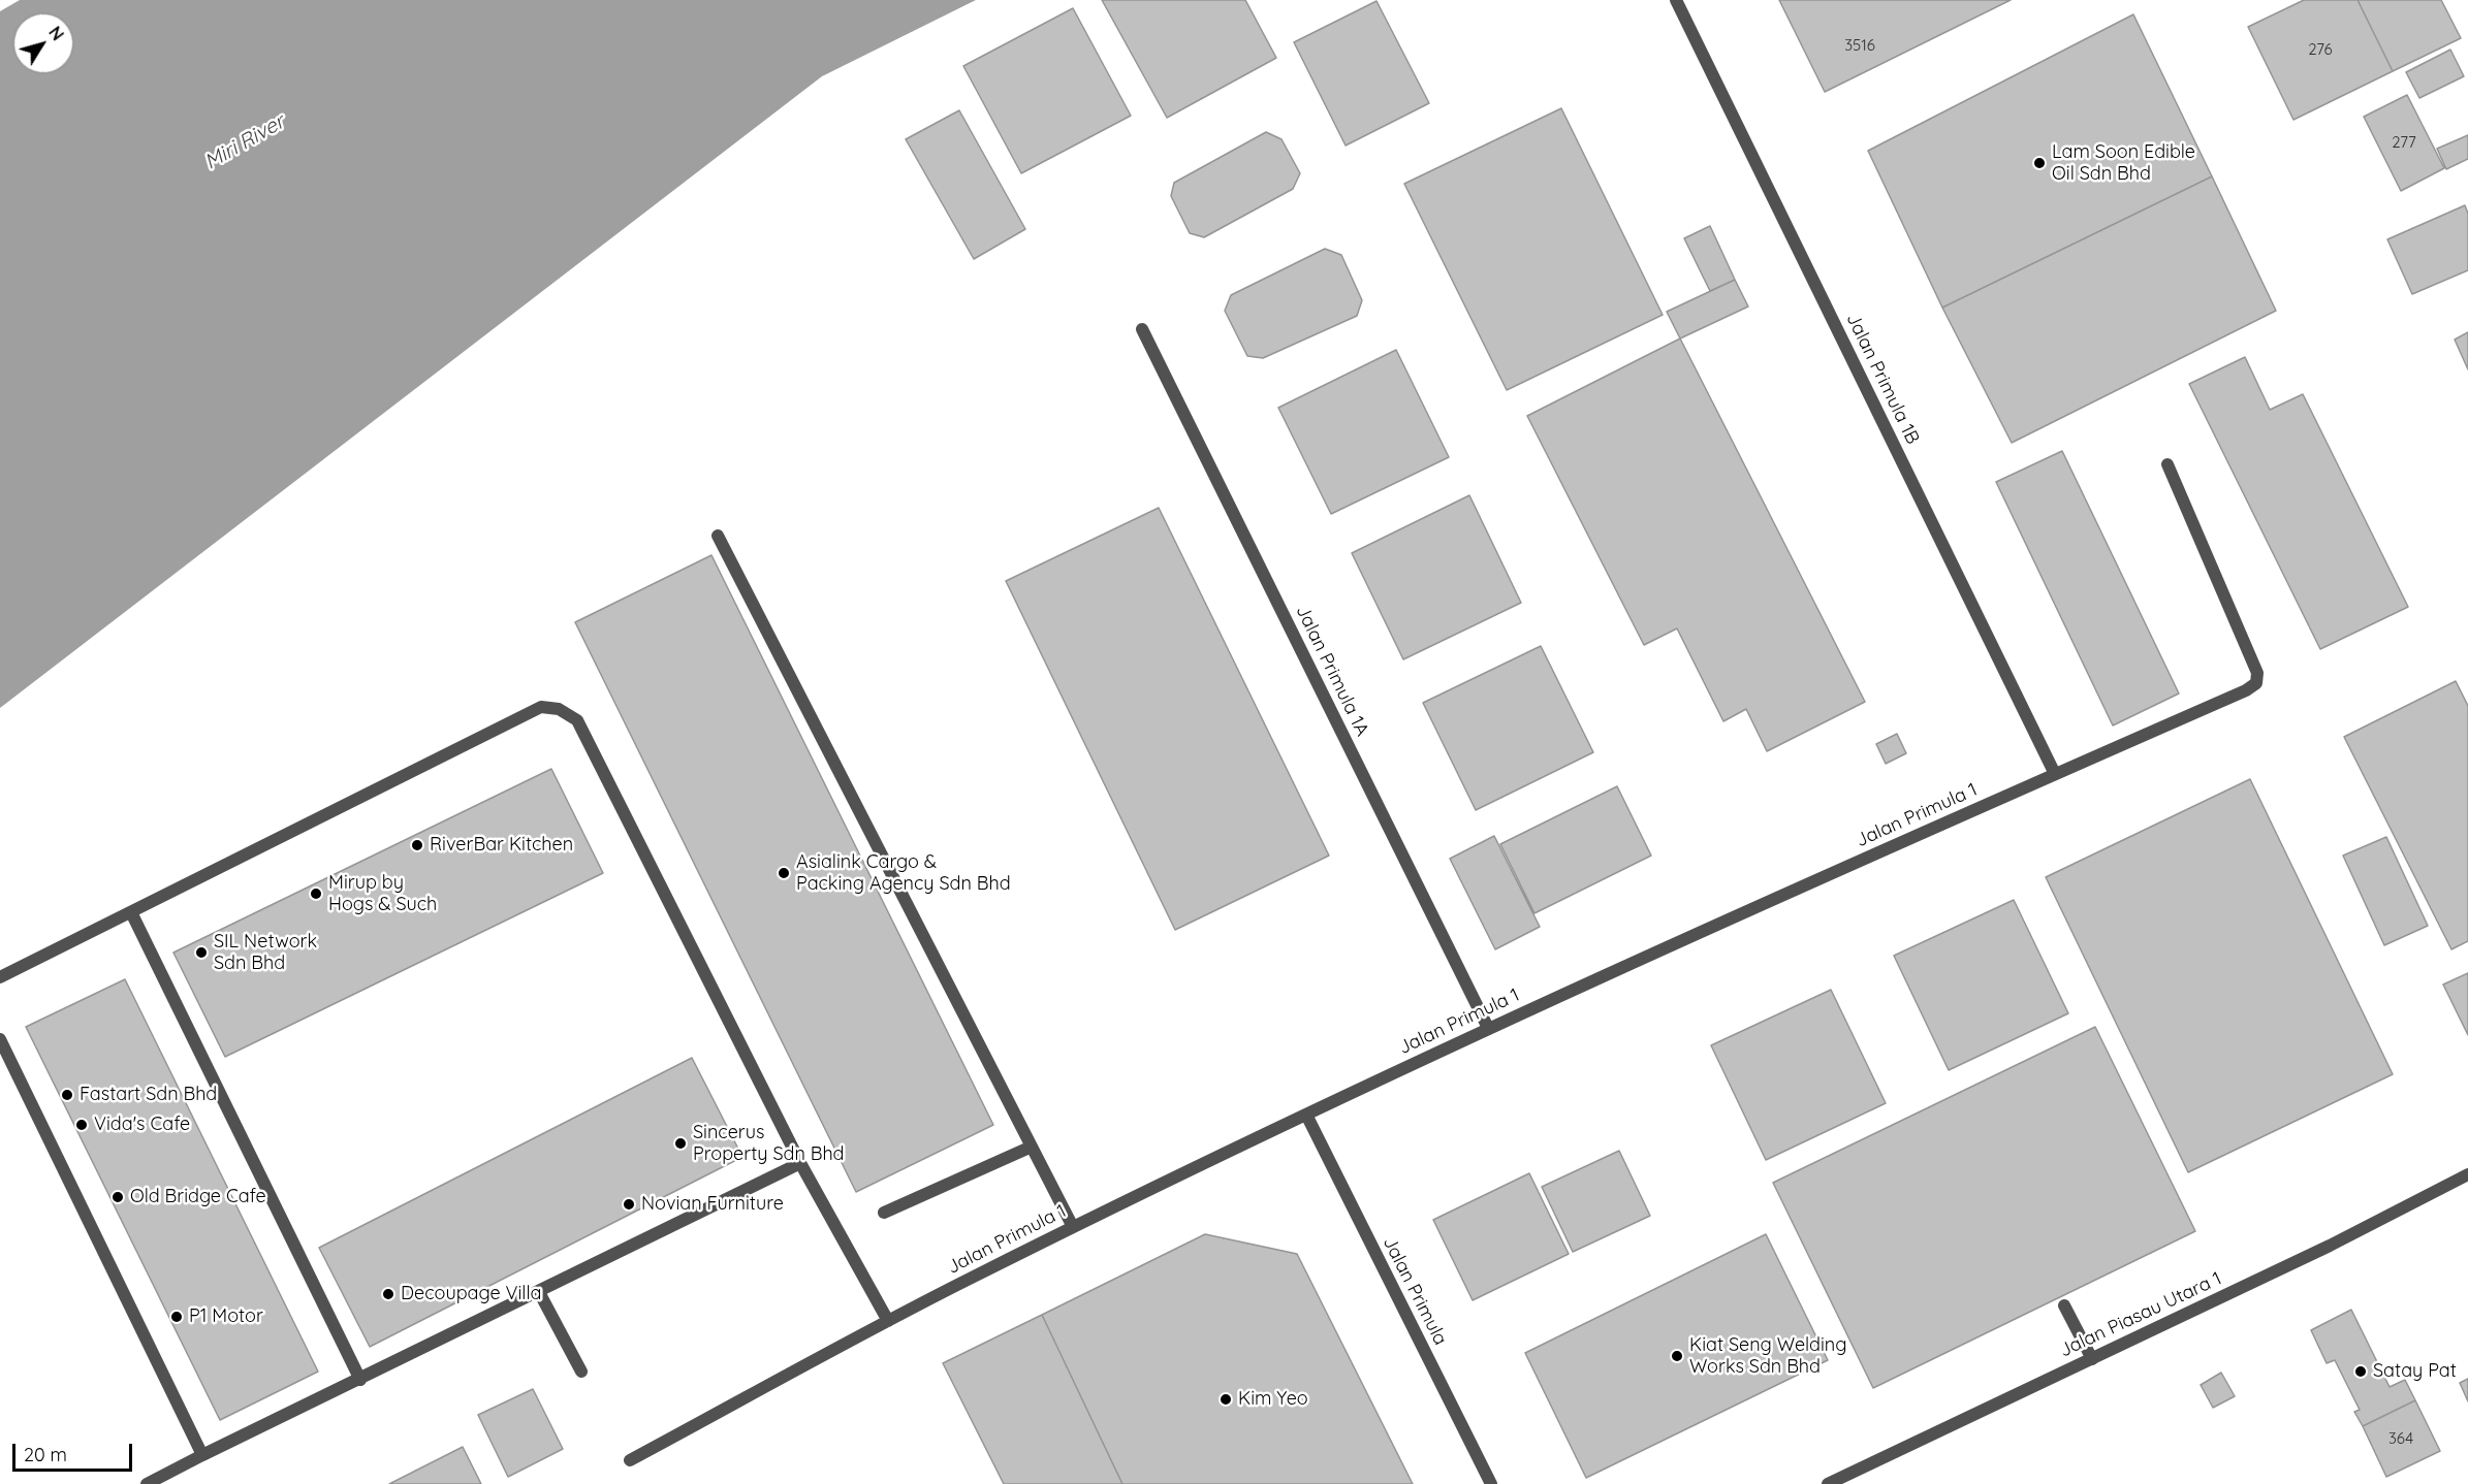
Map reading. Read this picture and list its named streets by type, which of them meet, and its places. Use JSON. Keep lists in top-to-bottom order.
{
  "streets": {
    "street": [
      "Jalan Primula 1B",
      "Jalan Primula 1A",
      "Jalan Primula 1",
      "Jalan Primula",
      "Jalan Piasau Utara 1"
    ]
  },
  "crossings": [
    ["Jalan Primula 1B", "Jalan Primula 1"],
    ["Jalan Primula 1A", "Jalan Primula 1"],
    ["Jalan Primula 1", "Jalan Primula"]
  ],
  "water": ["Miri River"],
  "places": [
    "Lam Soon Edible Oil Sdn Bhd",
    "RiverBar Kitchen",
    "Asialink Cargo & Packing Agency Sdn Bhd",
    "Mirup by Hogs & Such",
    "SIL Network Sdn Bhd",
    "Fastart Sdn Bhd",
    "Vida's Cafe",
    "Sincerus Property Sdn Bhd",
    "Old Bridge Cafe",
    "Novian Furniture",
    "Decoupage Villa",
    "P1 Motor",
    "Kiat Seng Welding Works Sdn Bhd",
    "Satay Pat",
    "Kim Yeo"
  ],
  "house_numbers": [
    "3516",
    "276",
    "277",
    "364"
  ],
  "scale_bar": "20 m",
  "north": "top right"
}
